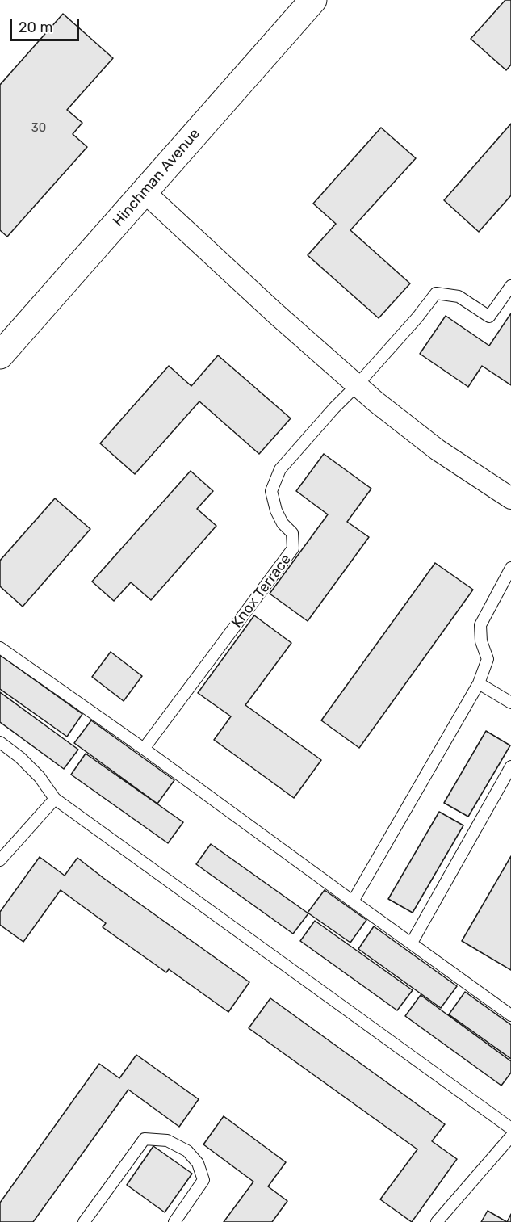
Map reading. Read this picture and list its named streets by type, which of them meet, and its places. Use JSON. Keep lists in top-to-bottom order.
{
  "streets": {
    "street": ["Hinchman Avenue"],
    "lane": ["Knox Terrace"]
  },
  "house_numbers": ["30"],
  "scale_bar": "20 m"
}
